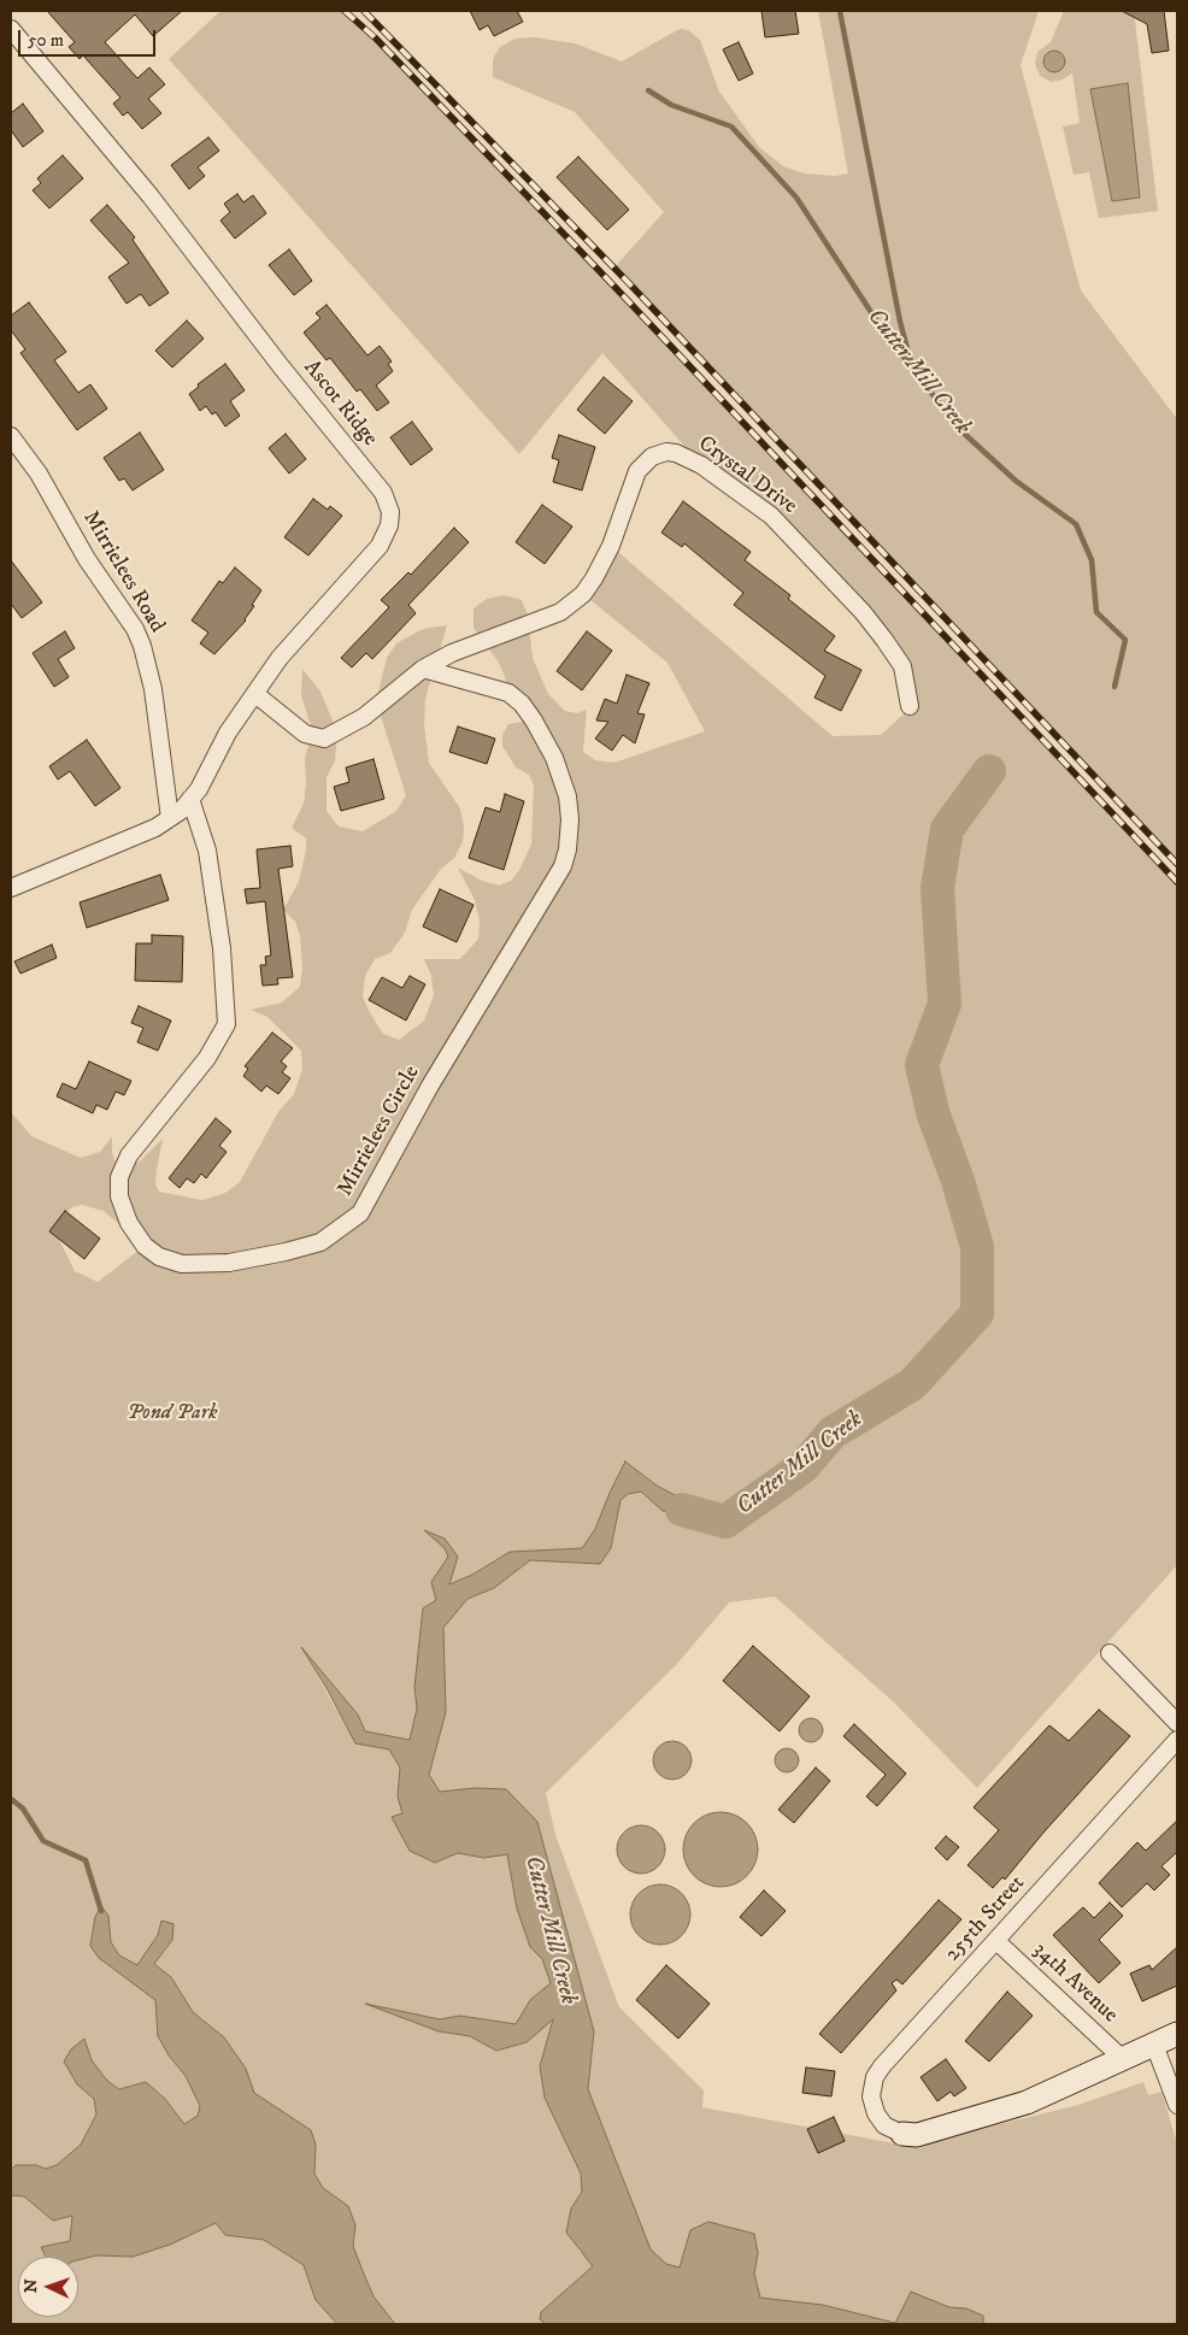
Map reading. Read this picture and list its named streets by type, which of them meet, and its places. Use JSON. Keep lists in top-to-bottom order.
{
  "streets": {
    "street": [
      "Ascot Ridge",
      "Crystal Drive",
      "Mirrielees Road",
      "Mirrielees Circle",
      "255th Street",
      "34th Avenue"
    ]
  },
  "crossings": [
    ["Ascot Ridge", "Mirrielees Road"],
    ["Ascot Ridge", "Mirrielees Circle"],
    ["Crystal Drive", "Mirrielees Circle"],
    ["255th Street", "34th Avenue"]
  ],
  "water": ["Cutter Mill Creek"],
  "parks": ["Pond Park"],
  "scale_bar": "50 m",
  "north": "left"
}
